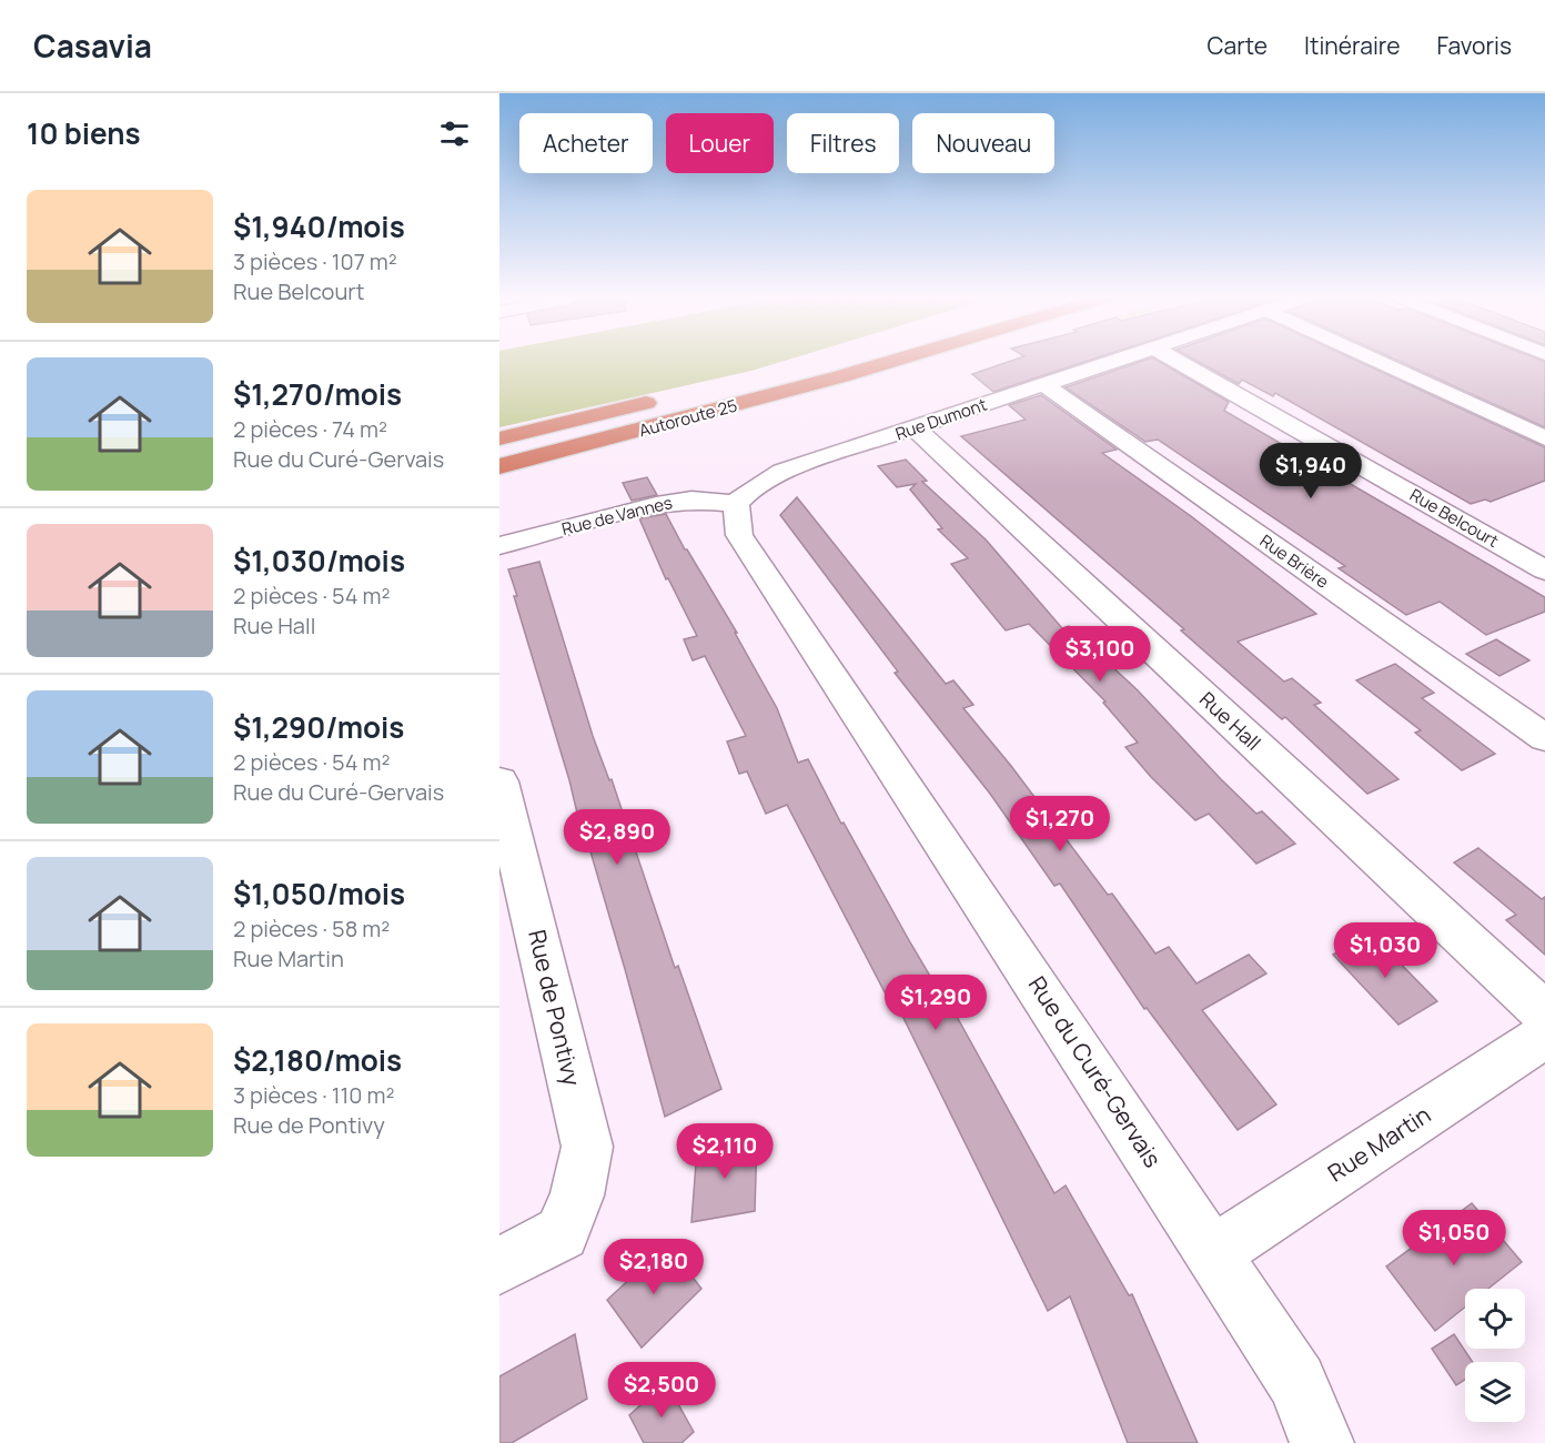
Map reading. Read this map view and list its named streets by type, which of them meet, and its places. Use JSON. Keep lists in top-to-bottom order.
{
  "streets": {
    "highway": ["Autoroute 25"],
    "street": [
      "Rue Dumont",
      "Rue de Vannes",
      "Rue Belcourt",
      "Rue Brière",
      "Rue Hall",
      "Rue de Pontivy",
      "Rue du Curé-Gervais",
      "Rue Martin"
    ]
  },
  "crossings": [
    ["Rue Dumont", "Rue de Vannes"],
    ["Rue Dumont", "Rue Brière"],
    ["Rue Dumont", "Rue Hall"],
    ["Rue Dumont", "Rue du Curé-Gervais"],
    ["Rue de Vannes", "Rue du Curé-Gervais"],
    ["Rue du Curé-Gervais", "Rue Martin"]
  ],
  "page": {
    "header": "Casavia",
    "nav": ["Carte", "Itinéraire", "Favoris"],
    "heading": "10 biens",
    "chip": [
      "Acheter",
      "Louer",
      "Filtres",
      "Nouveau"
    ],
    "list": [
      {
        "name": "$1,940/mois",
        "note": "3 pièces · 107 m² · Rue Belcourt"
      },
      {
        "name": "$1,270/mois",
        "note": "2 pièces · 74 m² · Rue du Curé-Gervais"
      },
      {
        "name": "$1,030/mois",
        "note": "2 pièces · 54 m² · Rue Hall"
      },
      {
        "name": "$1,290/mois",
        "note": "2 pièces · 54 m² · Rue du Curé-Gervais"
      },
      {
        "name": "$1,050/mois",
        "note": "2 pièces · 58 m² · Rue Martin"
      },
      {
        "name": "$2,180/mois",
        "note": "3 pièces · 110 m² · Rue de Pontivy"
      }
    ],
    "price": [
      "$1,940",
      "$3,100",
      "$1,270",
      "$2,890",
      "$1,030",
      "$1,290",
      "$2,110",
      "$1,050",
      "$2,180",
      "$2,500"
    ]
  }
}
